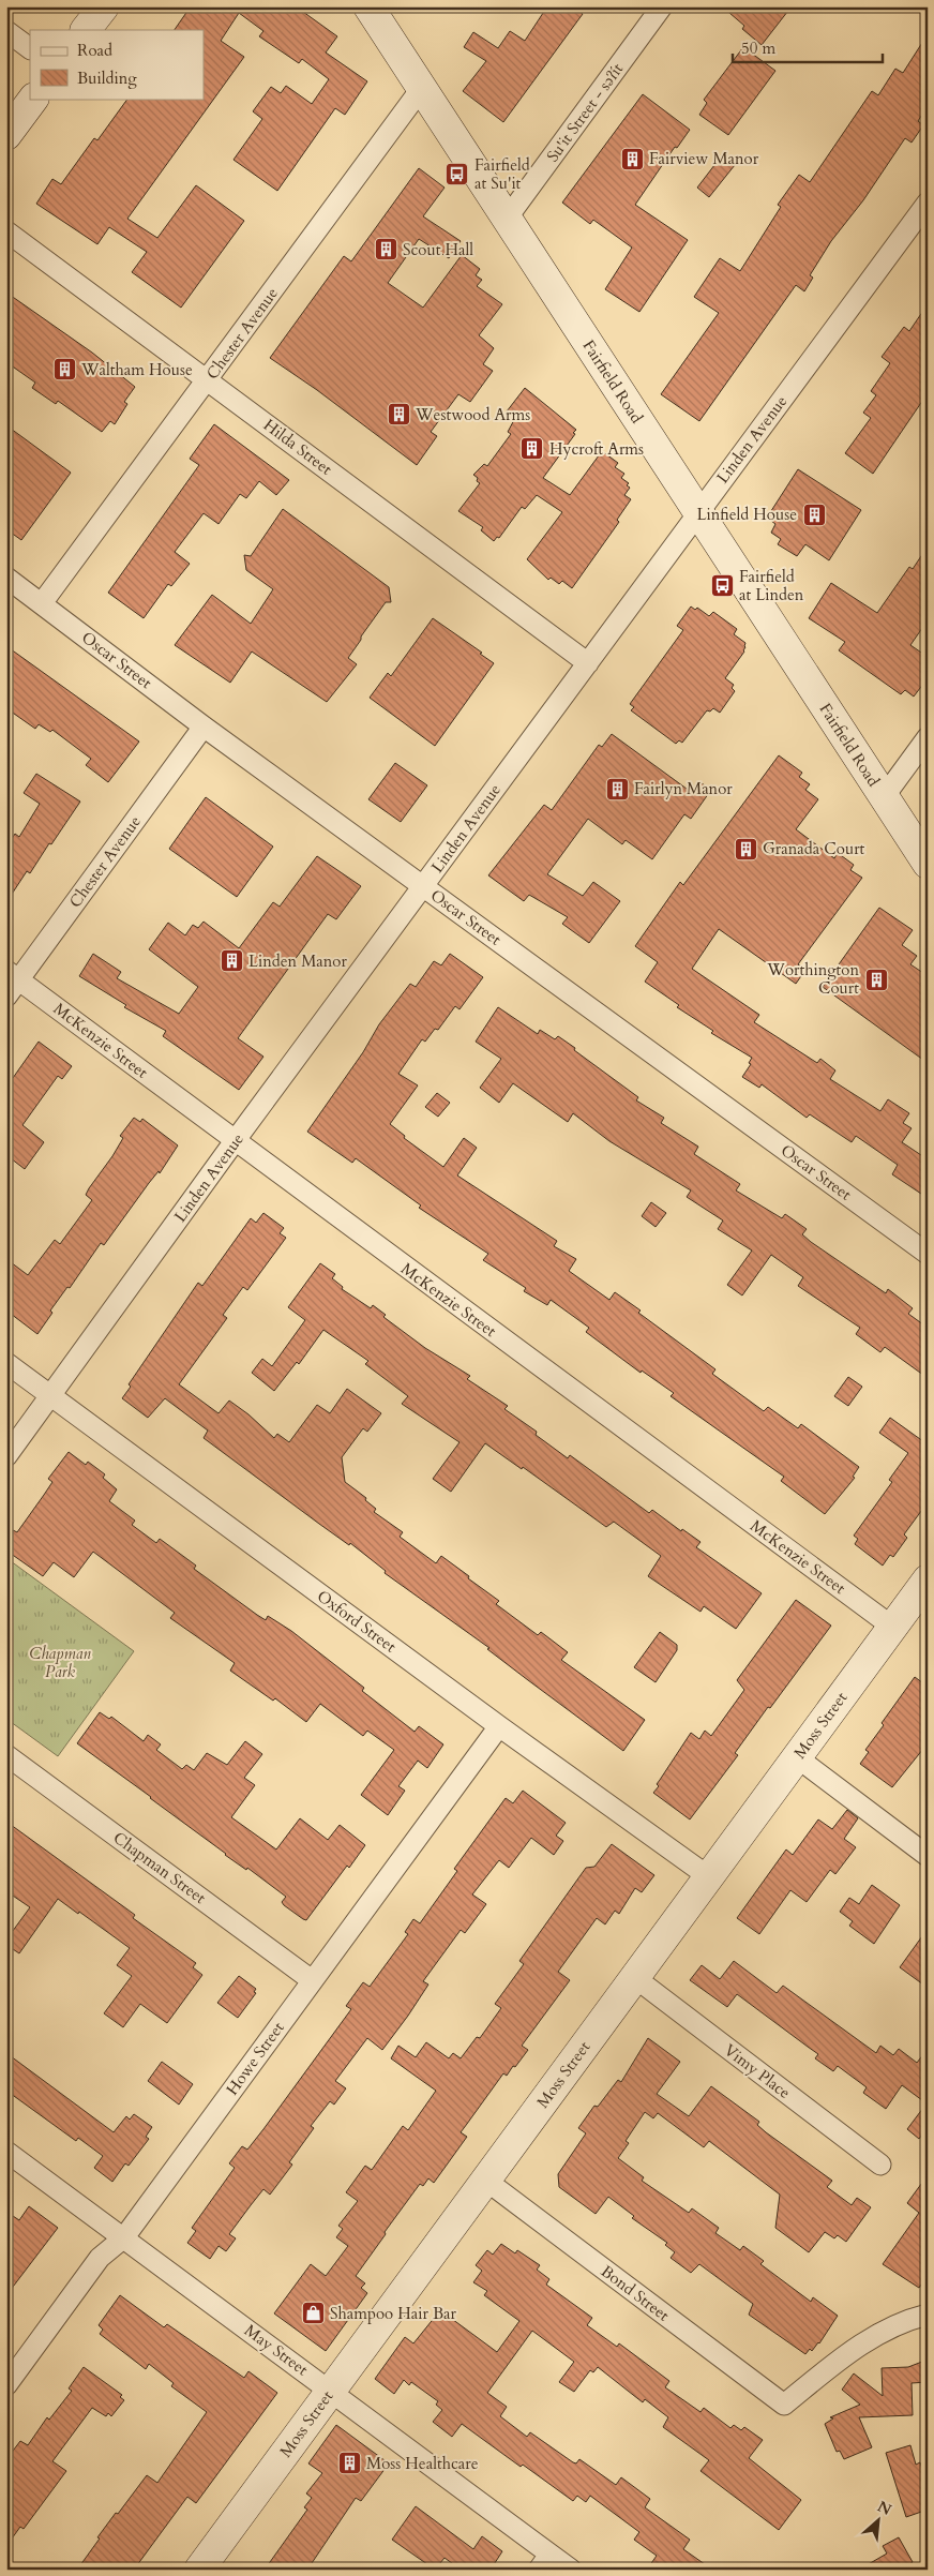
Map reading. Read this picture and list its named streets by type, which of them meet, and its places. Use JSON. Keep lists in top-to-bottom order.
{
  "streets": {
    "street": [
      "Su'it Street - səʔít",
      "Chester Avenue",
      "Fairfield Road",
      "Linden Avenue",
      "Hilda Street",
      "Oscar Street",
      "McKenzie Street",
      "Oxford Street",
      "Moss Street",
      "Chapman Street",
      "Howe Street",
      "Vimy Place",
      "Bond Street",
      "May Street"
    ]
  },
  "crossings": [
    ["Su'it Street - səʔít", "Fairfield Road"],
    ["Chester Avenue", "Fairfield Road"],
    ["Chester Avenue", "Hilda Street"],
    ["Chester Avenue", "Oscar Street"],
    ["Chester Avenue", "McKenzie Street"],
    ["Fairfield Road", "Linden Avenue"],
    ["Linden Avenue", "Hilda Street"],
    ["Linden Avenue", "Oscar Street"],
    ["Linden Avenue", "McKenzie Street"],
    ["Linden Avenue", "Oxford Street"],
    ["McKenzie Street", "Moss Street"],
    ["Oxford Street", "Moss Street"],
    ["Oxford Street", "Howe Street"],
    ["Moss Street", "Vimy Place"],
    ["Moss Street", "Bond Street"],
    ["Moss Street", "May Street"],
    ["Chapman Street", "Howe Street"],
    ["Howe Street", "May Street"]
  ],
  "parks": ["Chapman Park"],
  "places": {
    "building": [
      "Fairview Manor",
      "Scout Hall",
      "Waltham House",
      "Westwood Arms",
      "Hycroft Arms",
      "Linfield House",
      "Fairlyn Manor",
      "Granada Court",
      "Linden Manor",
      "Worthington Court",
      "Moss Healthcare"
    ],
    "bus stop": ["Fairfield at Su'it", "Fairfield at Linden"],
    "shop": ["Shampoo Hair Bar"]
  },
  "legend": ["Road", "Building"],
  "scale_bar": "50 m",
  "north": "top right"
}
